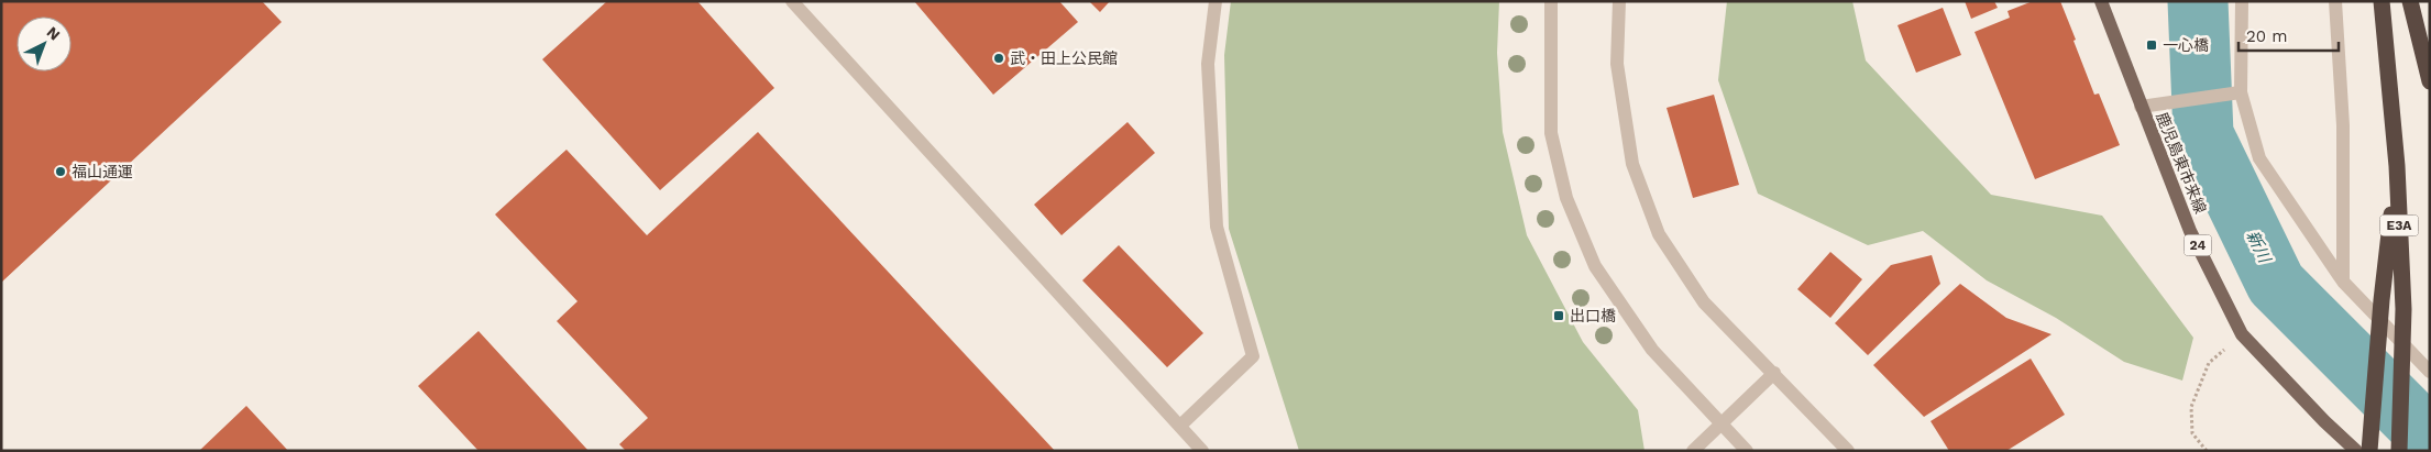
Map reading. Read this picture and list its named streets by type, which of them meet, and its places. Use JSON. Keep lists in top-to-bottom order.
{
  "streets": {
    "highway": ["E3A"],
    "main road": ["鹿児島東市来線", "24"]
  },
  "water": ["新川"],
  "places": {
    "transit": ["一心橋", "出口橋"],
    "other": ["武・田上公民館", "福山通運"]
  },
  "scale_bar": "20 m",
  "north": "top right"
}
